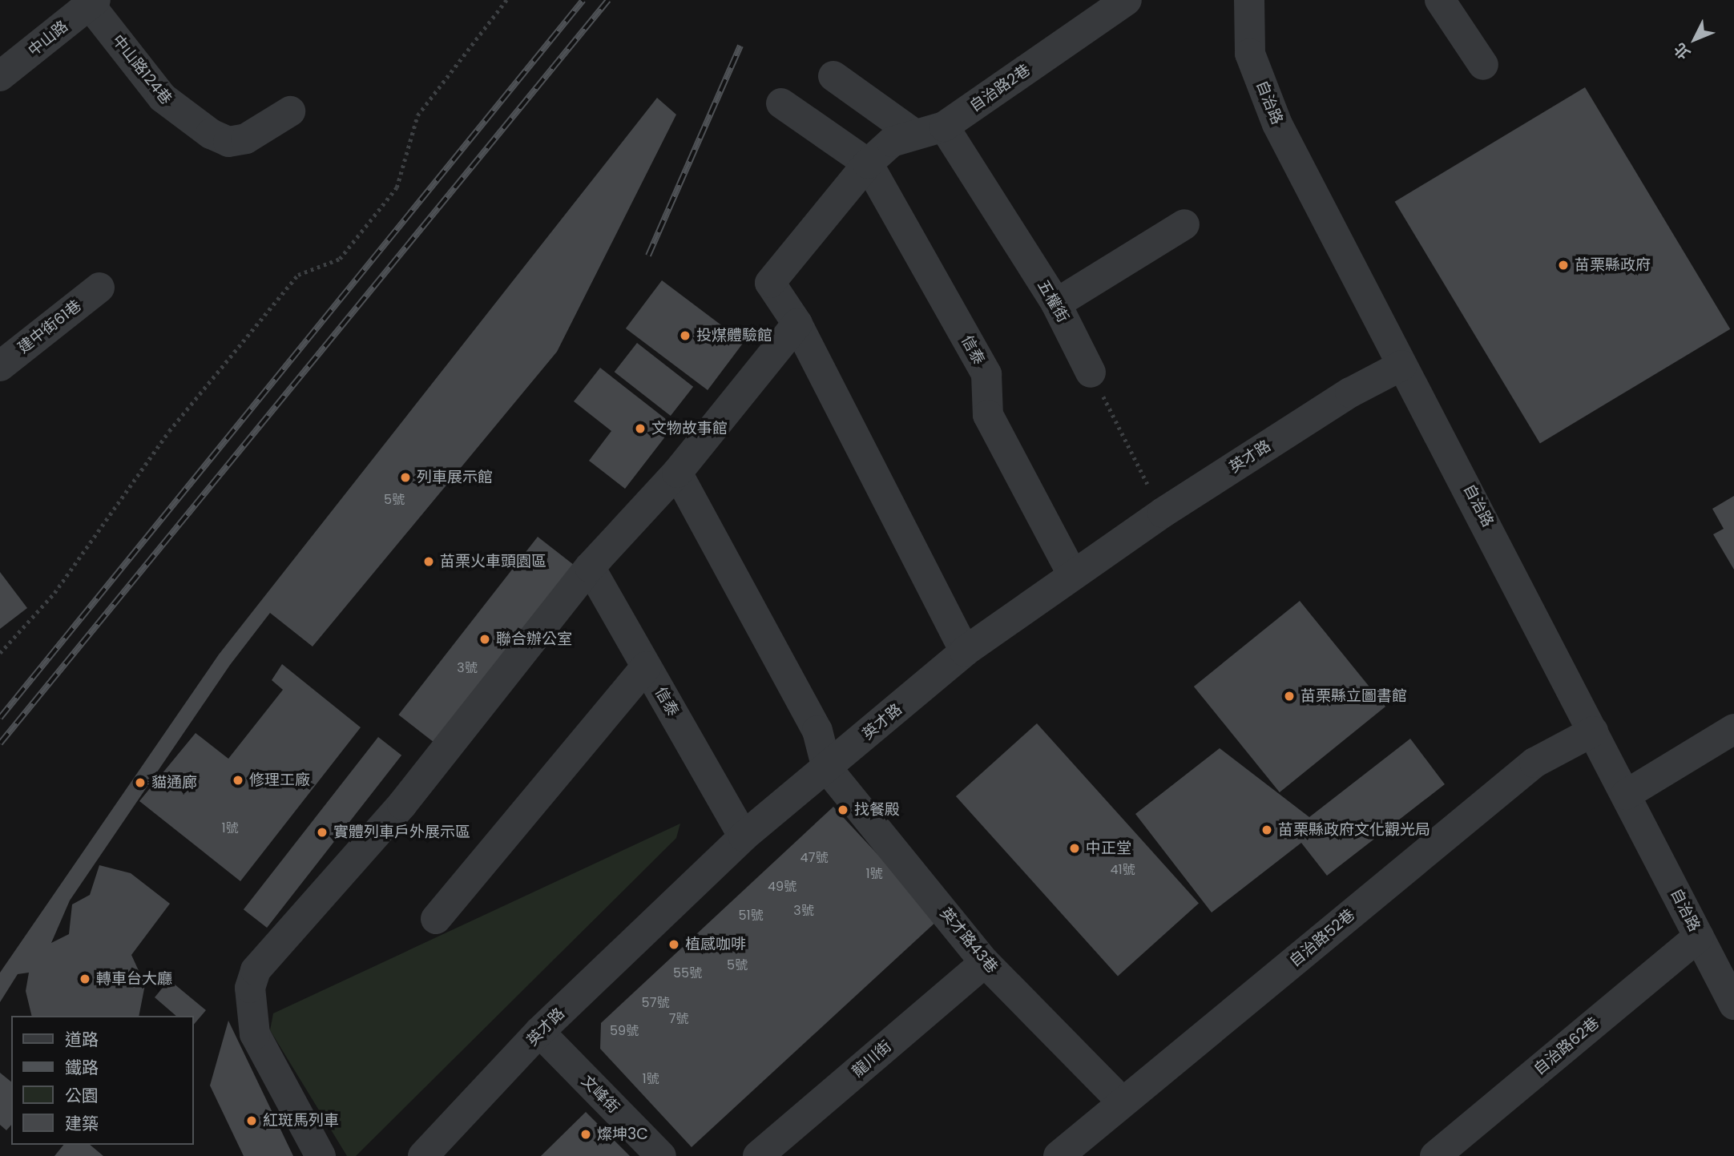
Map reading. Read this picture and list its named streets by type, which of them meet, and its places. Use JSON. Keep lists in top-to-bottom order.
{
  "streets": {
    "street": [
      "中山路",
      "中山路124巷",
      "自治路2巷",
      "自治路",
      "五權街",
      "建中街61巷",
      "信泰",
      "英才路",
      "自治路52巷",
      "英才路43巷",
      "自治路62巷",
      "龍川街",
      "文峰街"
    ]
  },
  "crossings": [
    ["中山路", "中山路124巷"],
    ["自治路2巷", "五權街"],
    ["自治路2巷", "信泰"],
    ["自治路", "英才路"],
    ["自治路", "自治路52巷"],
    ["自治路", "自治路62巷"],
    ["信泰", "英才路"],
    ["英才路", "英才路43巷"],
    ["英才路", "文峰街"],
    ["自治路52巷", "英才路43巷"],
    ["英才路43巷", "龍川街"]
  ],
  "places": [
    "苗栗縣政府",
    "投煤體驗館",
    "文物故事館",
    "列車展示館",
    "苗栗火車頭園區",
    "聯合辦公室",
    "苗栗縣立圖書館",
    "修理工廠",
    "貓通廊",
    "找餐殿",
    "苗栗縣政府文化觀光局",
    "實體列車戶外展示區",
    "中正堂",
    "植感咖啡",
    "轉車台大廳",
    "紅斑馬列車",
    "燦坤3C"
  ],
  "house_numbers": [
    "5號",
    "3號",
    "1號",
    "47號",
    "41號",
    "1號",
    "49號",
    "3號",
    "51號",
    "5號",
    "55號",
    "57號",
    "7號",
    "59號",
    "1號"
  ],
  "legend": [
    "道路",
    "鐵路",
    "公園",
    "建築"
  ],
  "north": "bottom left"
}
